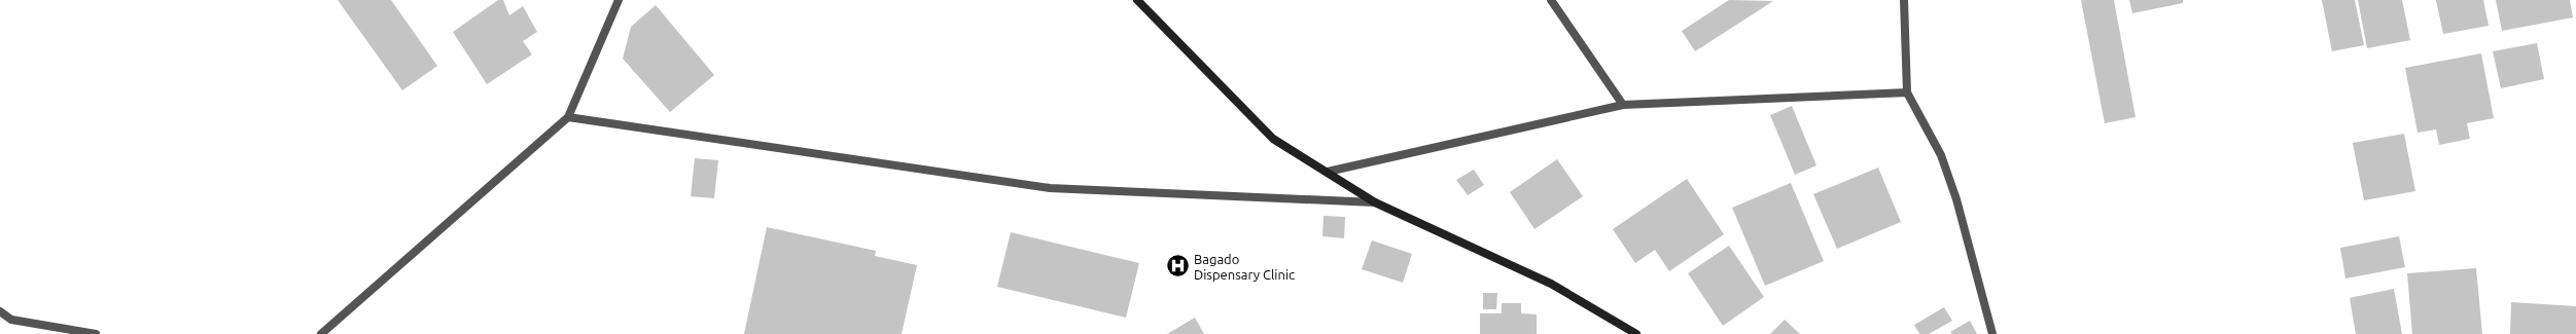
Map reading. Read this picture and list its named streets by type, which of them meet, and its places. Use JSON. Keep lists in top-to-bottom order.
{
  "places": {
    "hospital": ["Bagado Dispensary Clinic"]
  }
}
